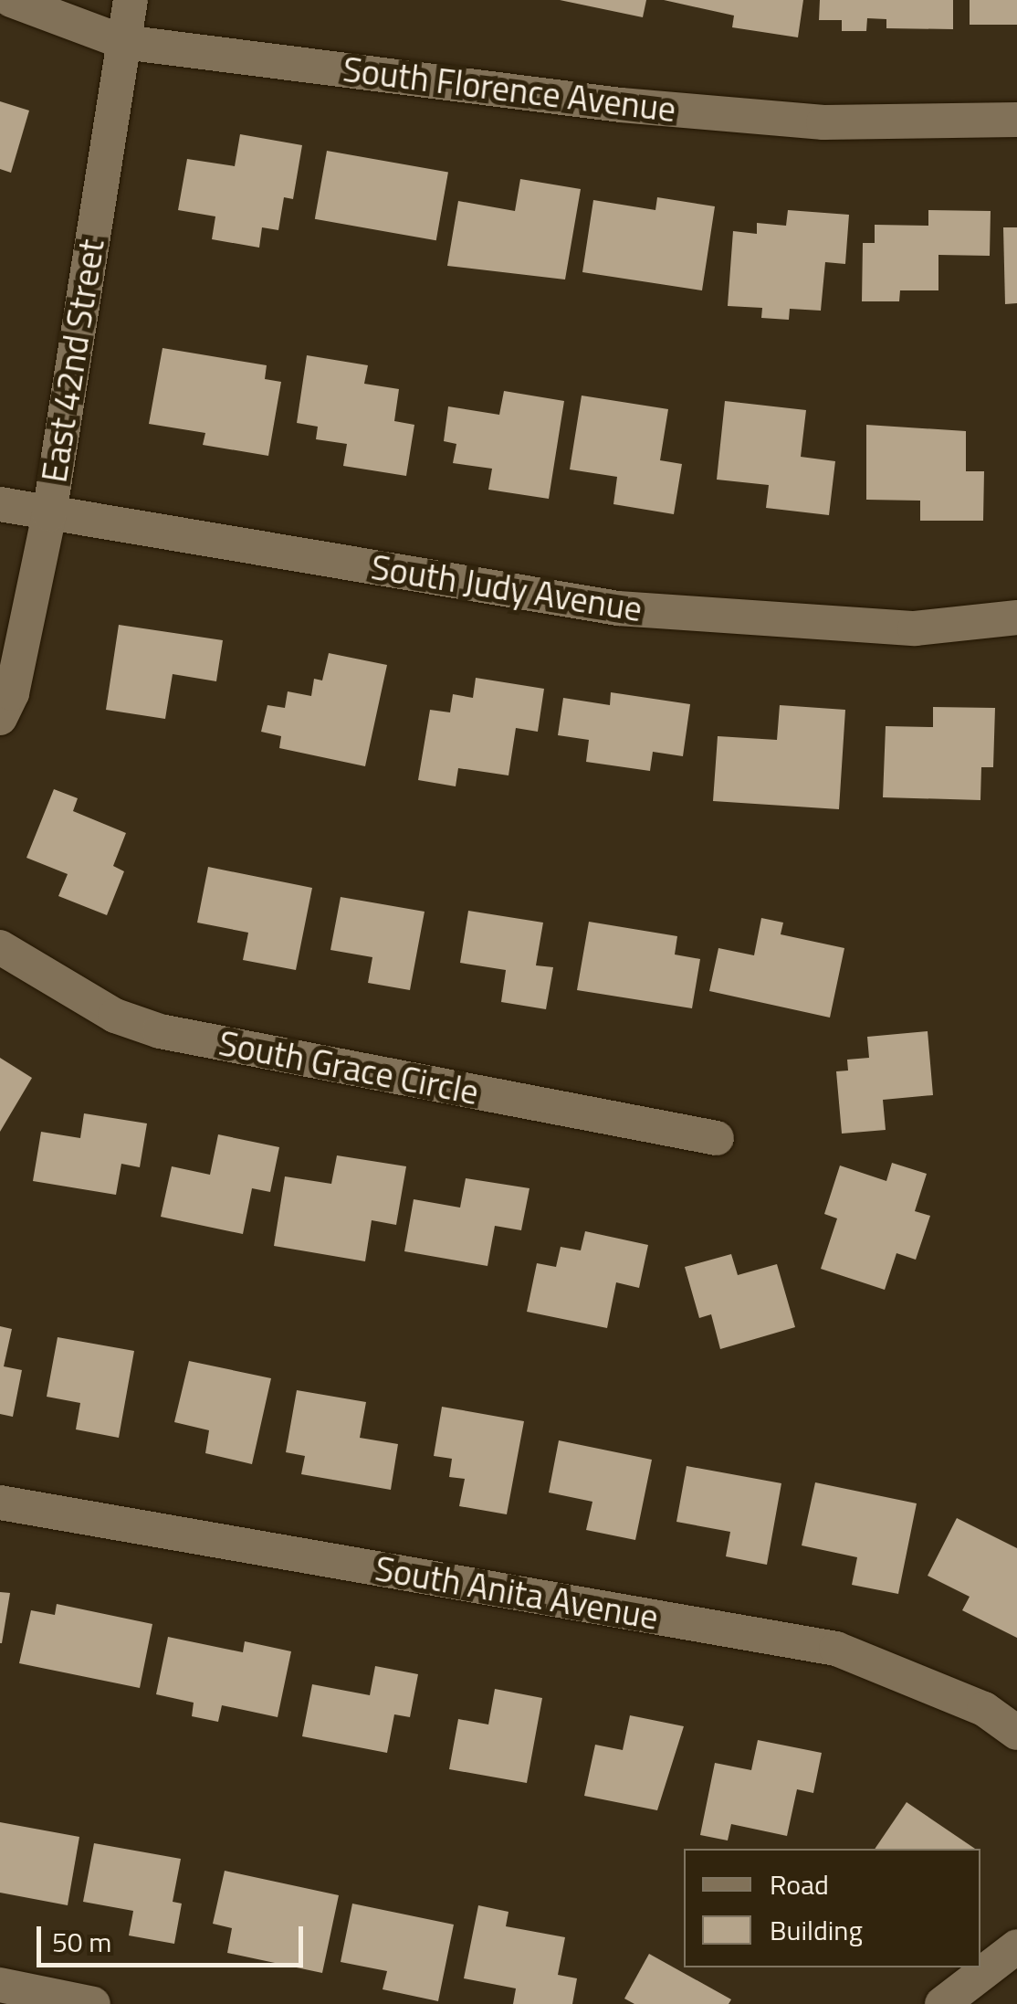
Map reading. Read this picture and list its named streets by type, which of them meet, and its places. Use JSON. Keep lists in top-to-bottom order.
{
  "streets": {
    "street": [
      "South Florence Avenue",
      "East 42nd Street",
      "South Judy Avenue",
      "South Grace Circle",
      "South Anita Avenue"
    ]
  },
  "crossings": [
    ["South Florence Avenue", "East 42nd Street"],
    ["East 42nd Street", "South Judy Avenue"]
  ],
  "legend": ["Road", "Building"],
  "scale_bar": "50 m"
}
